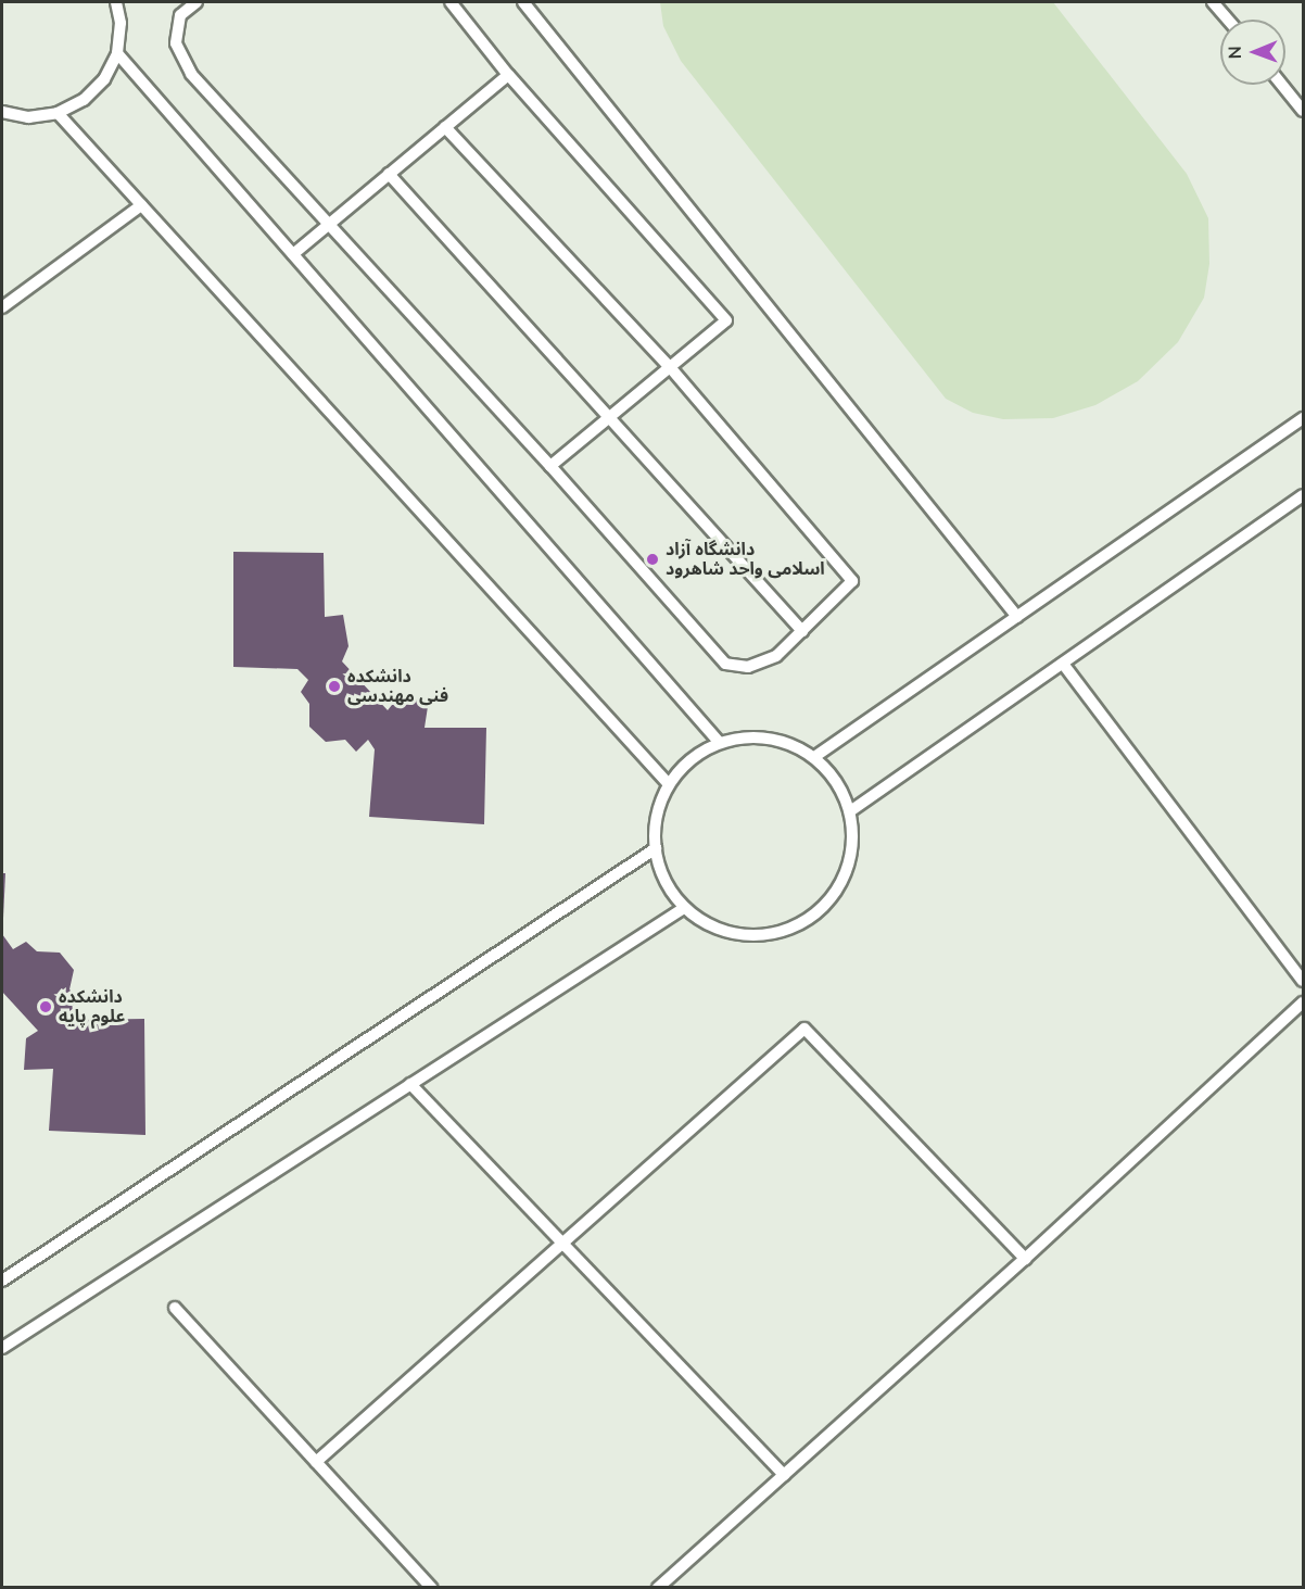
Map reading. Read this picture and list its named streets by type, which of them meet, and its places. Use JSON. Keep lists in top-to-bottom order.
{
  "places": ["دانشگاه آزاد اسلامی واحد شاهرود", "دانشکده فنی مهندسی", "دانشکده علوم پایه"],
  "north": "left"
}
